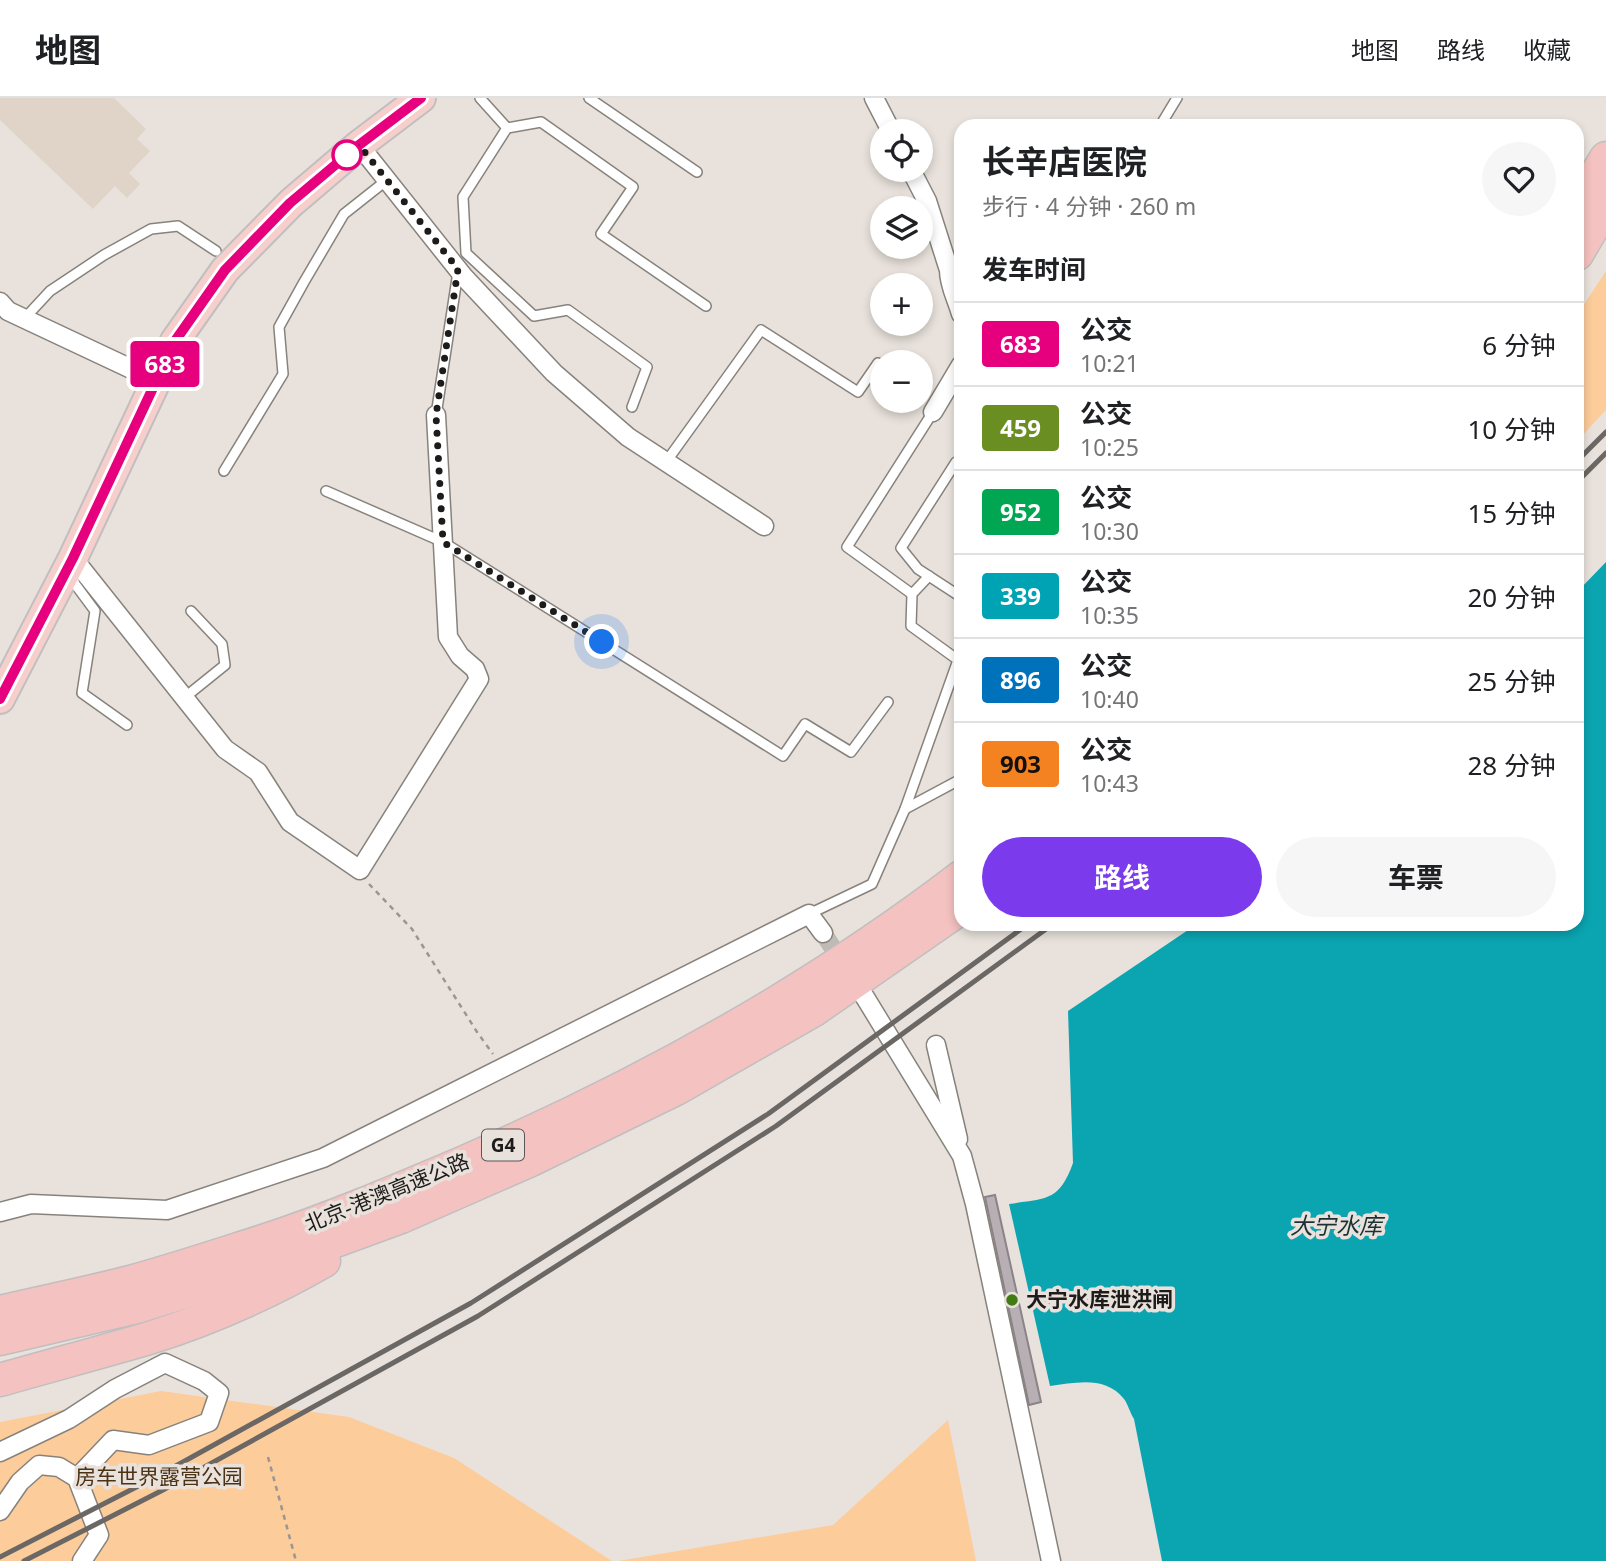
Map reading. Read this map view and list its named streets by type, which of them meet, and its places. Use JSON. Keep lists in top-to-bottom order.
{
  "streets": {
    "highway": ["G4", "北京-港澳高速公路"]
  },
  "water": ["大宁水库"],
  "parks": ["房车世界露营公园"],
  "places": ["大宁水库泄洪闸"],
  "lines": ["bus line 683"],
  "page": {
    "header": "地图",
    "nav": ["地图", "路线", "收藏"],
    "on_map": "683",
    "map_buttons": ["+", "−"],
    "heading": [
      ["长辛店医院", "步行 · 4 分钟 · 260 m"],
      "发车时间"
    ],
    "list": [
      {
        "mark": "683",
        "name": "公交",
        "note": "10:21",
        "value": "6 分钟"
      },
      {
        "mark": "459",
        "name": "公交",
        "note": "10:25",
        "value": "10 分钟"
      },
      {
        "mark": "952",
        "name": "公交",
        "note": "10:30",
        "value": "15 分钟"
      },
      {
        "mark": "339",
        "name": "公交",
        "note": "10:35",
        "value": "20 分钟"
      },
      {
        "mark": "896",
        "name": "公交",
        "note": "10:40",
        "value": "25 分钟"
      },
      {
        "mark": "903",
        "name": "公交",
        "note": "10:43",
        "value": "28 分钟"
      }
    ],
    "buttons": ["路线", "车票"]
  }
}
